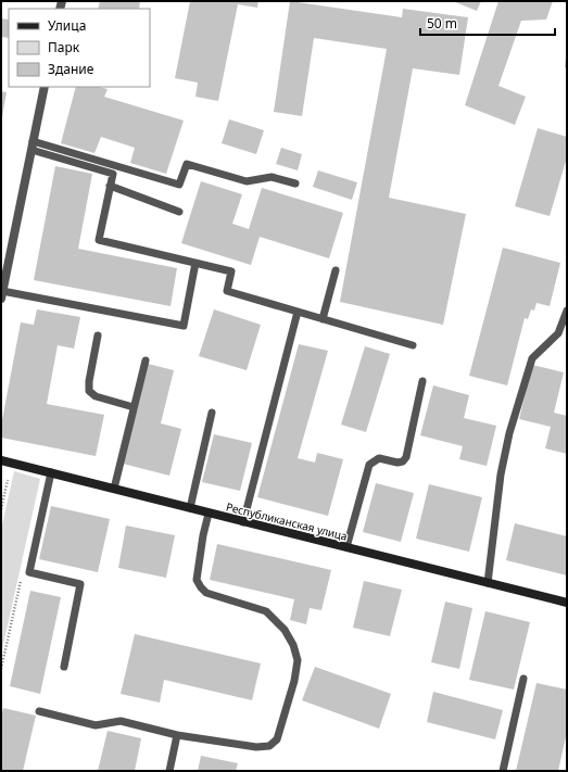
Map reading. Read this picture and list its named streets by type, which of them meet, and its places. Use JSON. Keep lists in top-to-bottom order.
{
  "streets": {
    "main road": ["Республиканская улица"]
  },
  "legend": ["Улица", "Парк", "Здание"],
  "scale_bar": "50 m"
}
